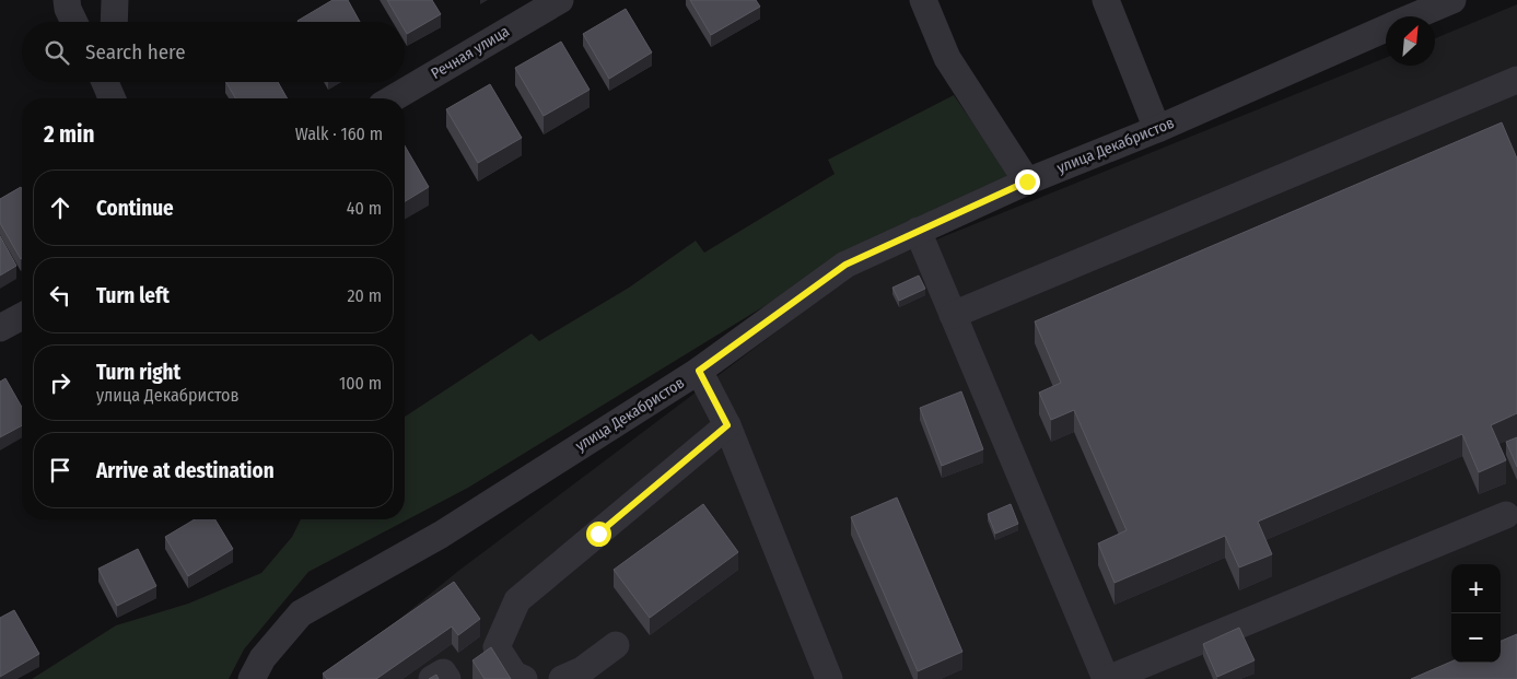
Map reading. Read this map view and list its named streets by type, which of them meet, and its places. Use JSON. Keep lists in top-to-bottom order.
{
  "streets": {
    "street": ["Речная улица", "улица Декабристов"]
  },
  "north": "top right",
  "page": {
    "search": "Search here",
    "heading": ["2 min", "Walk · 160 m"],
    "list": [
      ["Continue", "40 m"],
      ["Turn left", "20 m"],
      ["Turn right", "улица Декабристов", "100 m"],
      "Arrive at destination"
    ],
    "map_buttons": ["+", "−"]
  }
}
